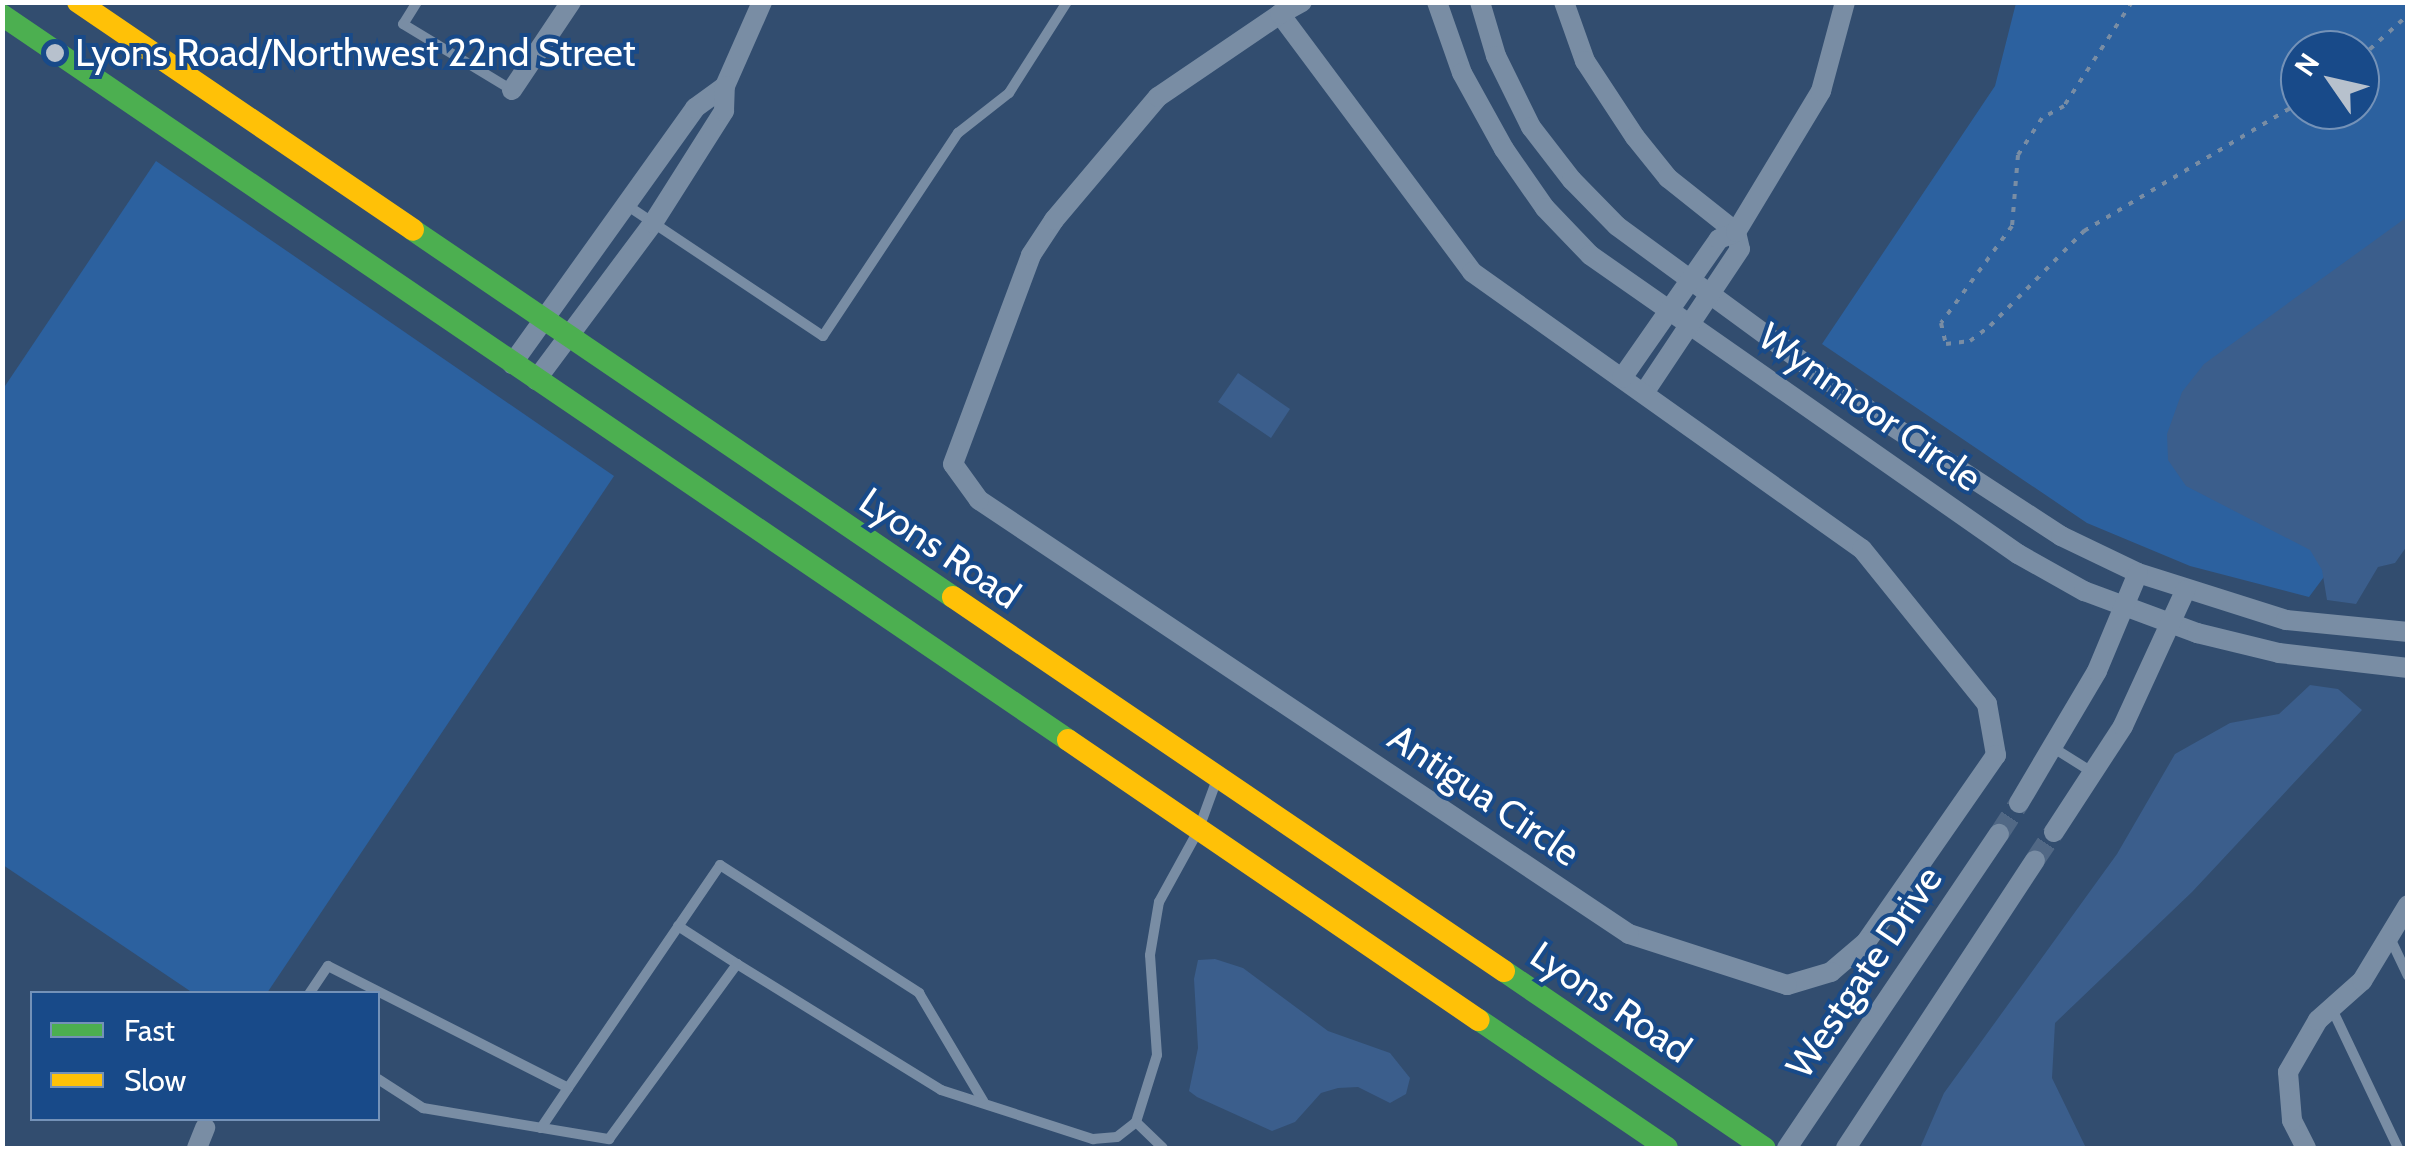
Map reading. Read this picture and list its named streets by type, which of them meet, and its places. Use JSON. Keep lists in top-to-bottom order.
{
  "streets": {
    "main road": ["Lyons Road"],
    "street": ["Wynmoor Circle", "Antigua Circle", "Westgate Drive"]
  },
  "places": ["Lyons Road/Northwest 22nd Street"],
  "legend": ["Fast", "Slow"],
  "north": "top left"
}
